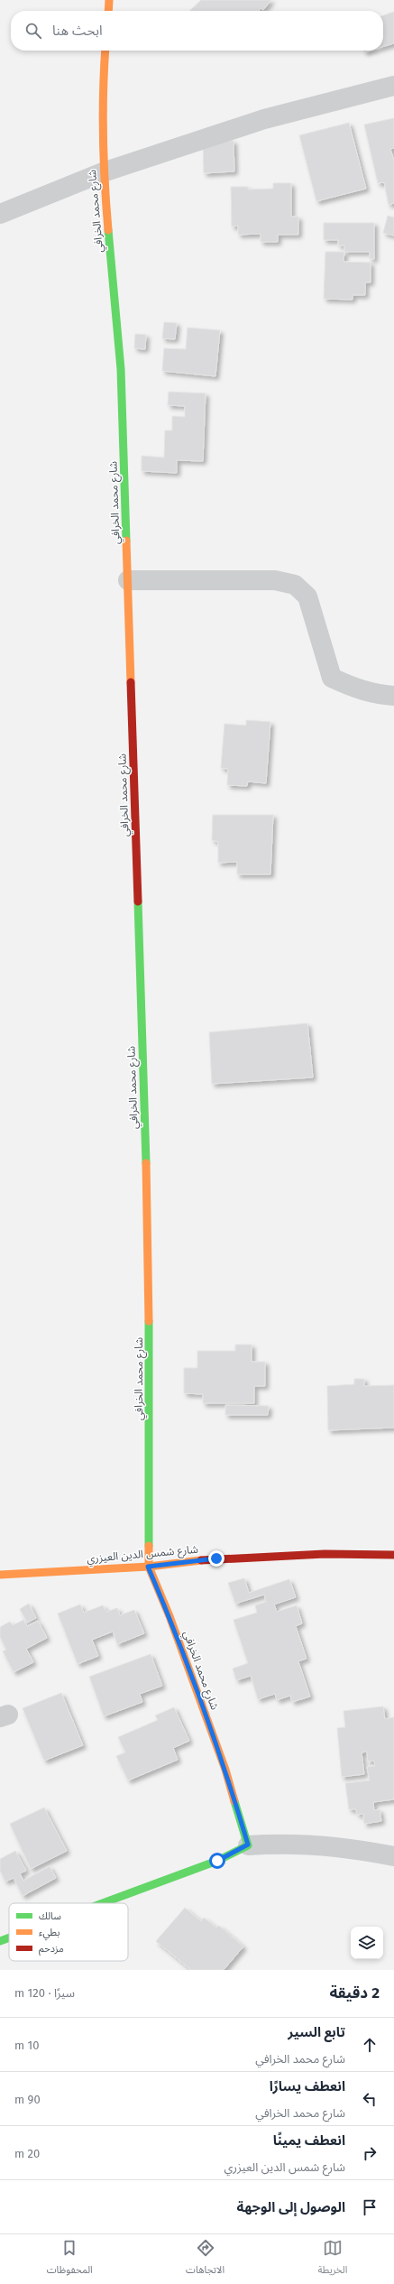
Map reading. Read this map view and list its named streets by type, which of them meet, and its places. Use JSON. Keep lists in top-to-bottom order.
{
  "streets": {
    "street": ["شارع محمد الخرافي", "شارع شمس الدين العيزري"]
  },
  "crossings": [
    ["شارع محمد الخرافي", "شارع شمس الدين العيزري"]
  ],
  "legend": ["سالك", "بطيء", "مزدحم"],
  "page": {
    "search": "ابحث هنا",
    "heading": ["2 دقيقة", "سيرًا · 120 m"],
    "list": [
      ["تابع السير", "شارع محمد الخرافي", "10 m"],
      ["انعطف يسارًا", "شارع محمد الخرافي", "90 m"],
      ["انعطف يمينًا", "شارع شمس الدين العيزري", "20 m"],
      "الوصول إلى الوجهة"
    ],
    "nav": ["الخريطة", "الاتجاهات", "المحفوظات"]
  }
}
